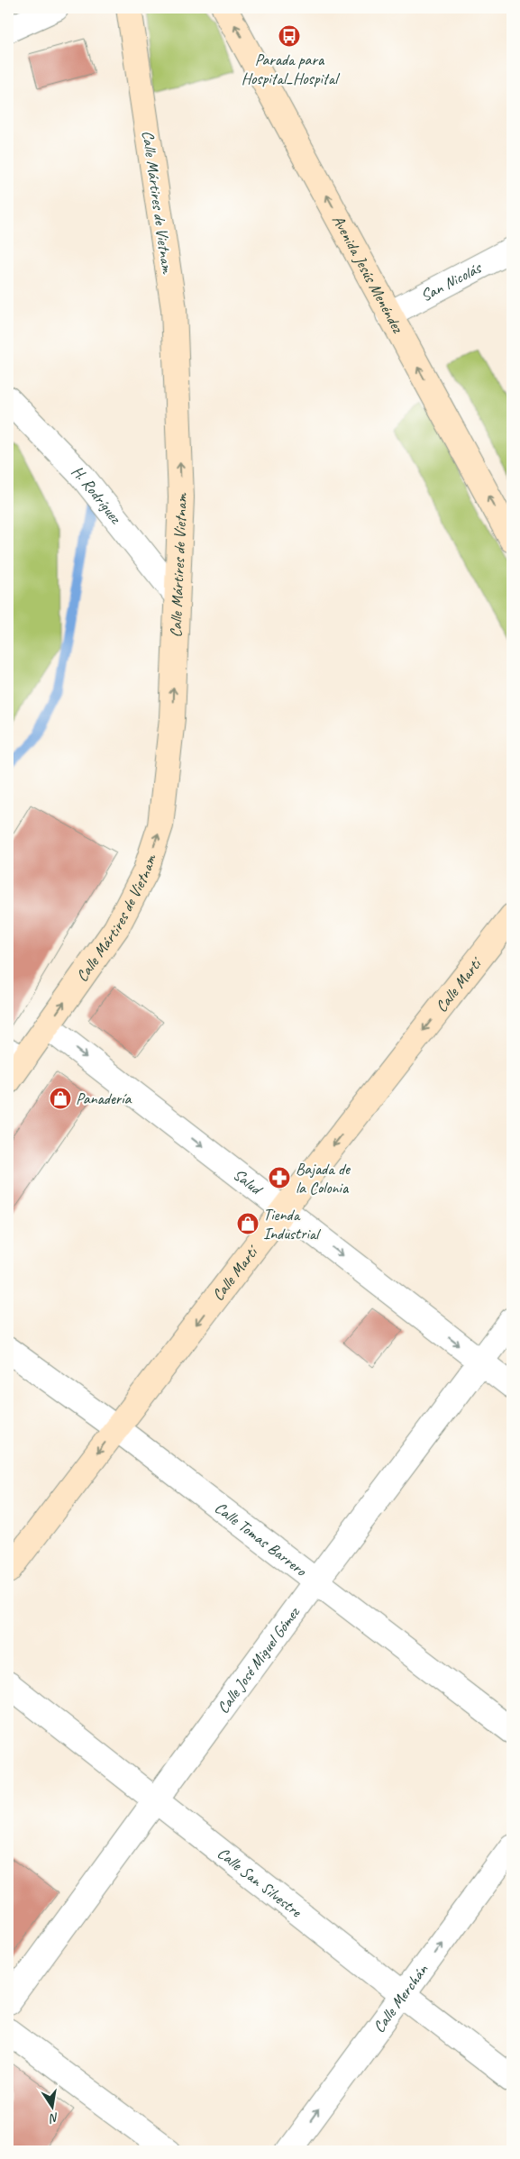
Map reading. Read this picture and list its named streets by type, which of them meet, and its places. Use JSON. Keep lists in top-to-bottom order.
{
  "streets": {
    "main road": ["Calle Mártires de Vietnam", "Avenida Jesús Menéndez", "Calle Martí"],
    "street": [
      "San Nicolás",
      "H. Rodríguez",
      "Salud",
      "Calle Tomas Barrero",
      "Calle José Miguel Gómez",
      "Calle San Silvestre",
      "Calle Merchán"
    ]
  },
  "crossings": [
    ["Calle Mártires de Vietnam", "H. Rodríguez"],
    ["Calle Mártires de Vietnam", "Salud"],
    ["Avenida Jesús Menéndez", "San Nicolás"],
    ["Calle Martí", "Salud"],
    ["Calle Martí", "Calle Tomas Barrero"],
    ["Salud", "Calle José Miguel Gómez"],
    ["Calle Tomas Barrero", "Calle José Miguel Gómez"],
    ["Calle José Miguel Gómez", "Calle San Silvestre"],
    ["Calle San Silvestre", "Calle Merchán"]
  ],
  "one_way": [
    "Calle Mártires de Vietnam",
    "Avenida Jesús Menéndez",
    "Calle Martí",
    "Salud",
    "Calle Merchán"
  ],
  "places": {
    "bus stop": ["Parada para Hospital_Hospital"],
    "shop": ["Panadería", "Tienda Industrial"],
    "pharmacy": ["Bajada de la Colonia"]
  },
  "north": "bottom"
}
